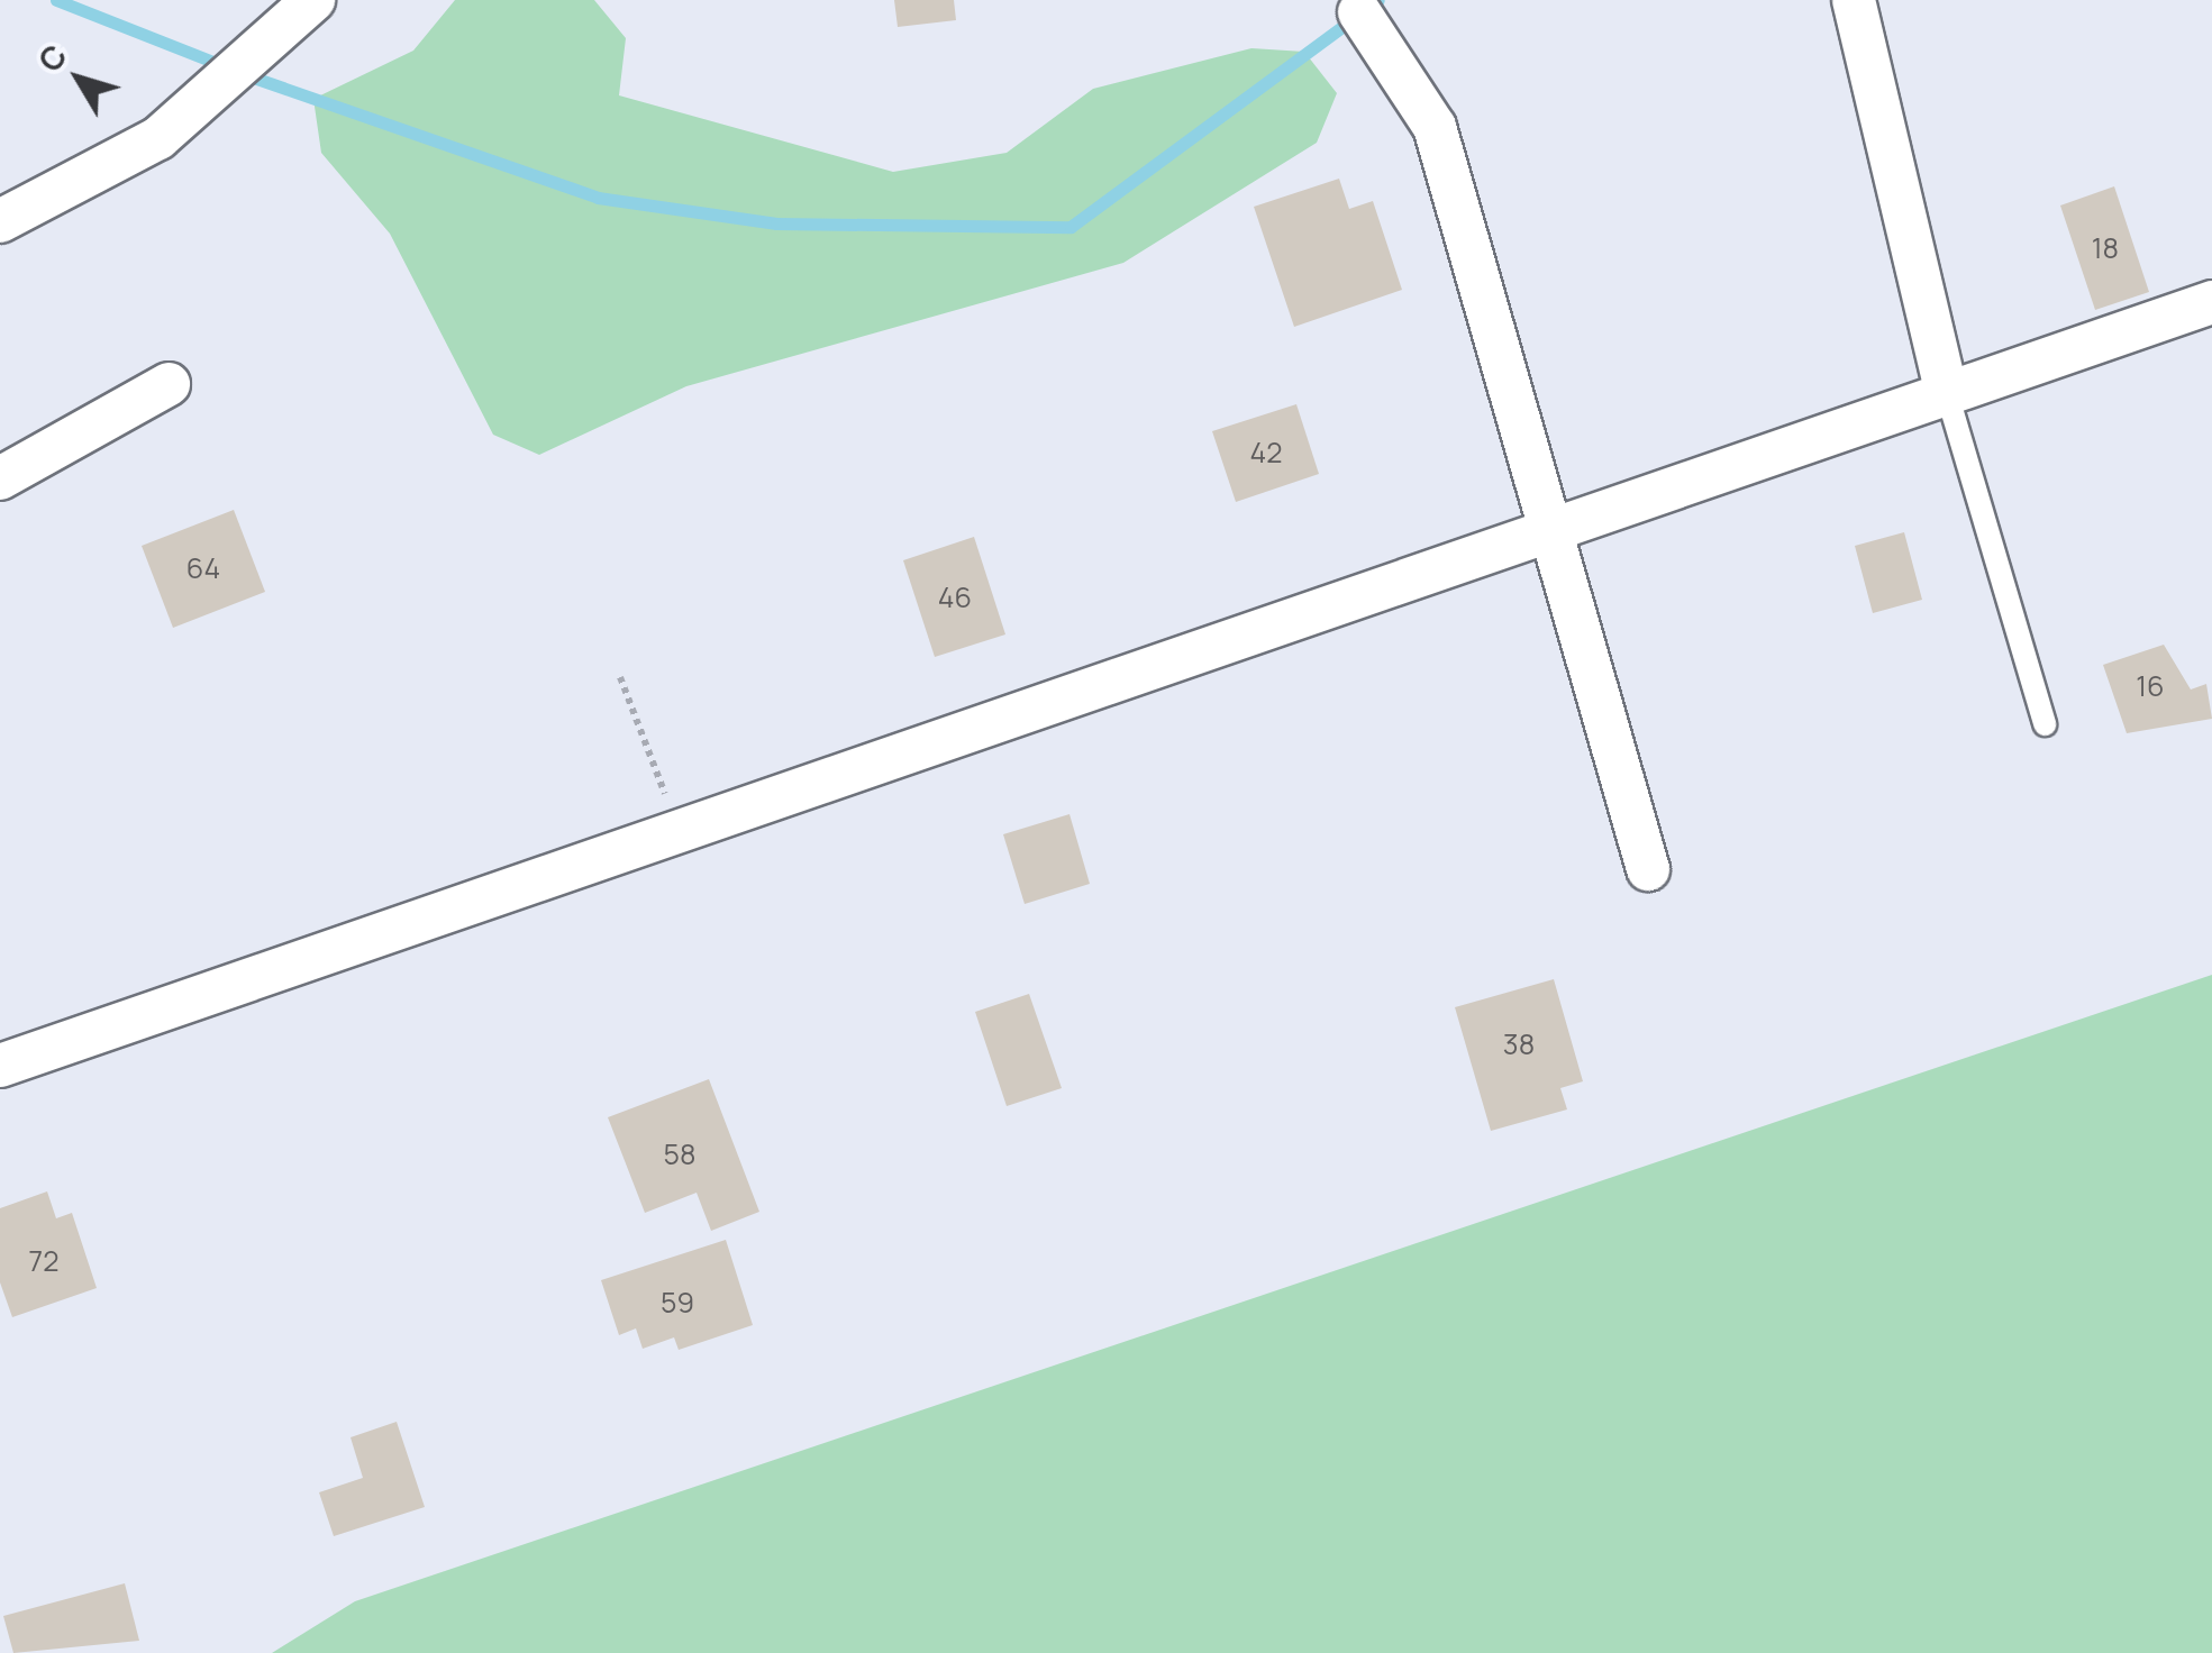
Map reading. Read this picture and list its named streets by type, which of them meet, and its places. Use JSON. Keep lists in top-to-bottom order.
{
  "house_numbers": [
    "18",
    "42",
    "64",
    "46",
    "16",
    "38",
    "58",
    "72",
    "59"
  ],
  "north": "top left"
}
